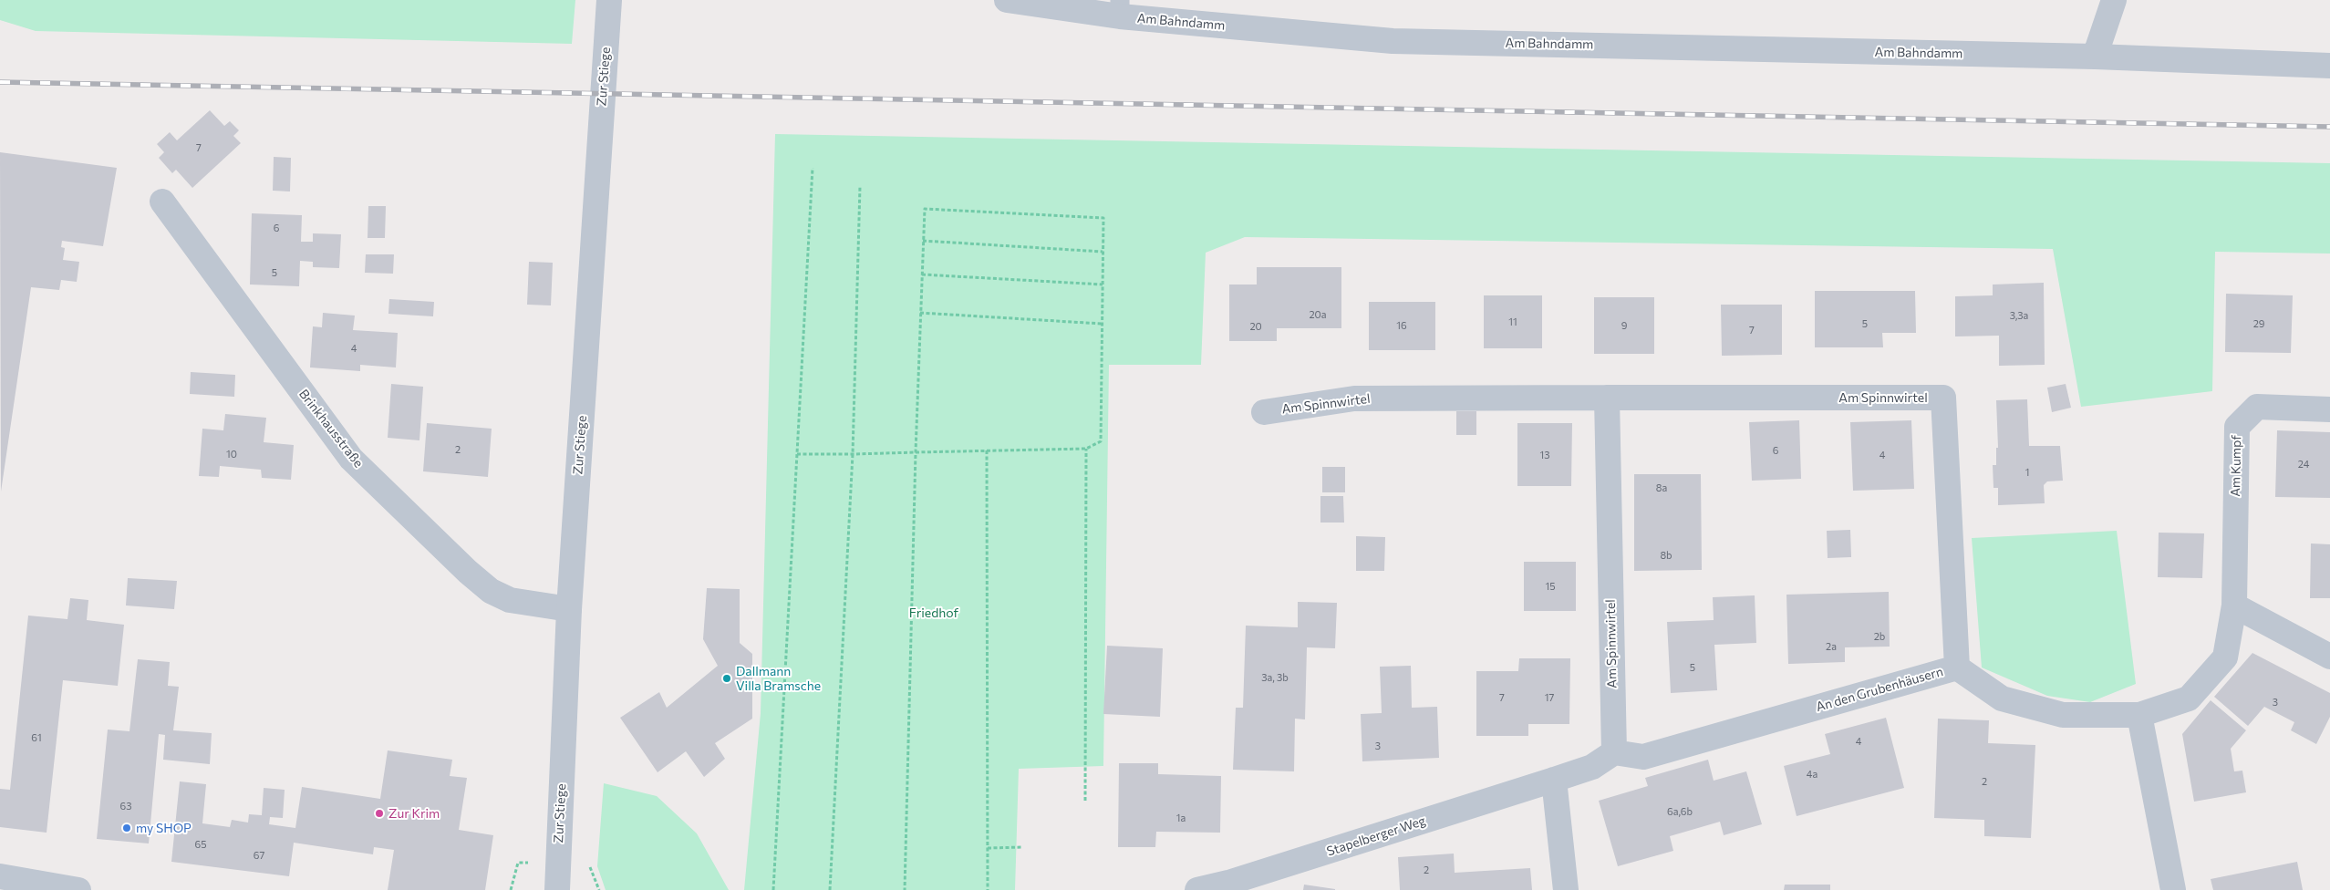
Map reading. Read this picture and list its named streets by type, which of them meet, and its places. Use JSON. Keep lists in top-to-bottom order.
{
  "streets": {
    "street": [
      "Am Bahndamm",
      "Zur Stiege",
      "Am Spinnwirtel",
      "Brinkhausstraße",
      "Am Kumpf",
      "An den Grubenhäusern",
      "Stapelberger Weg"
    ]
  },
  "crossings": [
    ["Zur Stiege", "Brinkhausstraße"],
    ["Am Spinnwirtel", "An den Grubenhäusern"],
    ["Am Kumpf", "An den Grubenhäusern"]
  ],
  "parks": ["Friedhof"],
  "places": ["Dallmann Villa Bramsche", "Zur Krim", "my SHOP"],
  "house_numbers": [
    "7",
    "6",
    "5",
    "20a",
    "3,3a",
    "11",
    "5",
    "29",
    "16",
    "9",
    "20",
    "7",
    "4",
    "2",
    "6",
    "10",
    "13",
    "4",
    "24",
    "1",
    "8a",
    "8b",
    "15",
    "2b",
    "2a",
    "5",
    "3a, 3b",
    "7",
    "17",
    "3",
    "61",
    "4",
    "3",
    "4a",
    "2",
    "63",
    "6a,6b",
    "1a",
    "65",
    "67",
    "2"
  ]
}
